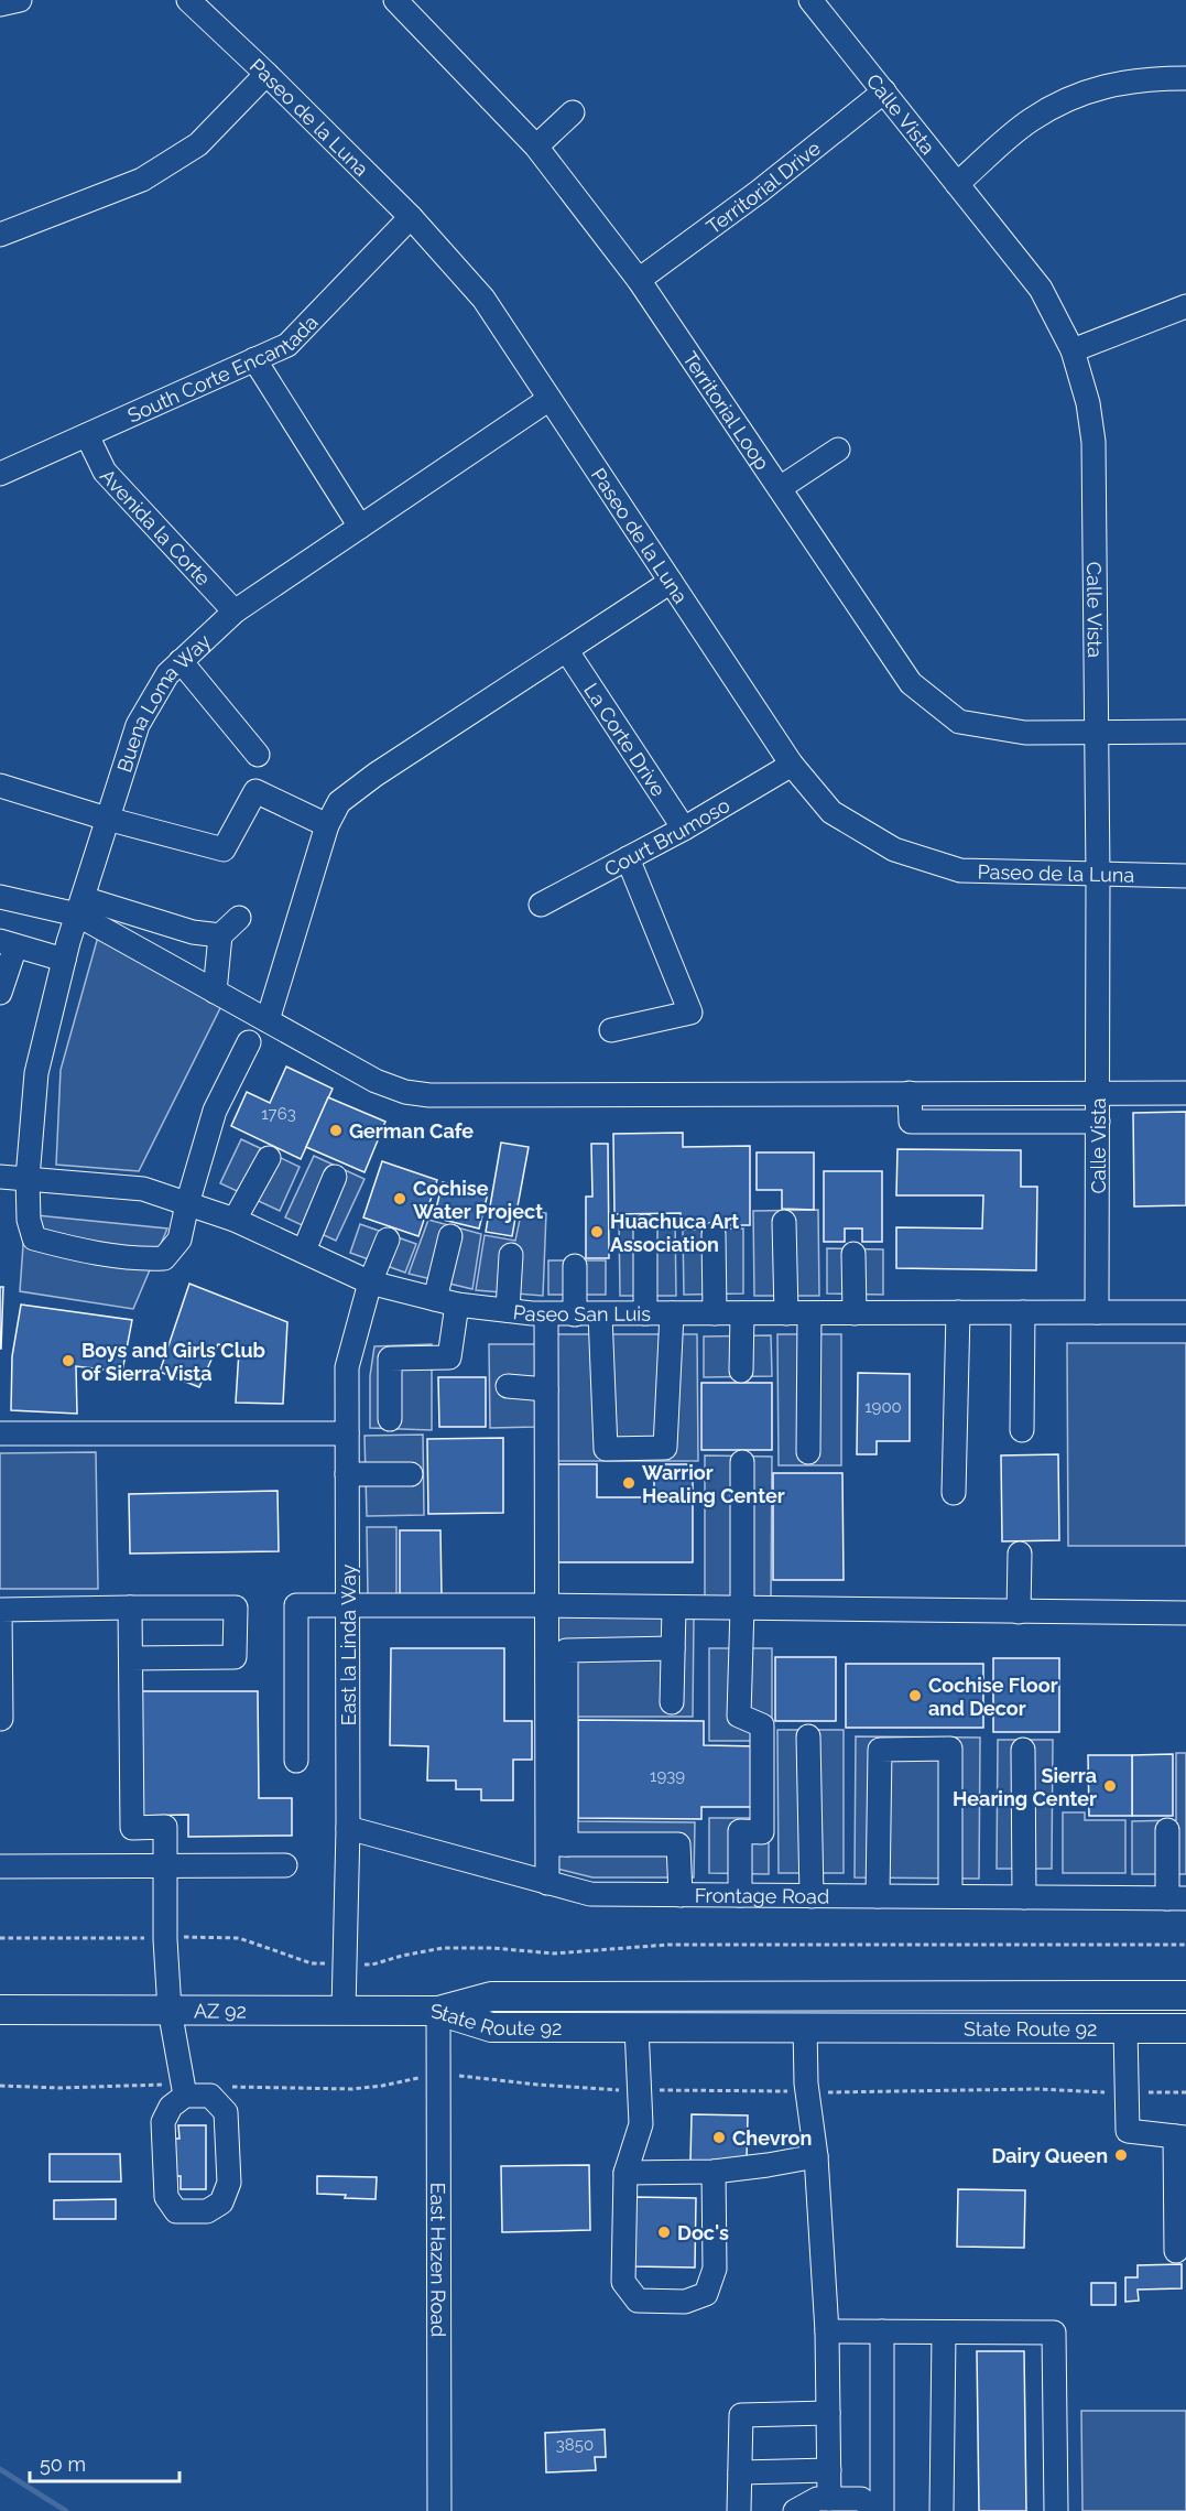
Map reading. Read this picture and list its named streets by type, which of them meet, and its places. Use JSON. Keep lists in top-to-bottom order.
{
  "streets": {
    "main road": ["AZ 92", "State Route 92"],
    "street": [
      "Calle Vista",
      "Paseo de la Luna",
      "Territorial Drive",
      "South Corte Encantada",
      "Territorial Loop",
      "Avenida la Corte",
      "Buena Loma Way",
      "La Corte Drive",
      "Court Brumoso",
      "Paseo San Luis",
      "East la Linda Way",
      "Frontage Road",
      "East Hazen Road"
    ]
  },
  "crossings": [
    ["Calle Vista", "Paseo de la Luna"],
    ["Calle Vista", "Territorial Drive"],
    ["Calle Vista", "Territorial Loop"],
    ["Calle Vista", "Paseo San Luis"],
    ["Paseo de la Luna", "South Corte Encantada"],
    ["Paseo de la Luna", "Buena Loma Way"],
    ["Paseo de la Luna", "Court Brumoso"],
    ["Territorial Drive", "Territorial Loop"],
    ["South Corte Encantada", "Avenida la Corte"],
    ["Avenida la Corte", "Buena Loma Way"],
    ["Buena Loma Way", "Paseo San Luis"],
    ["La Corte Drive", "Court Brumoso"],
    ["Paseo San Luis", "East la Linda Way"],
    ["East la Linda Way", "Frontage Road"],
    ["East la Linda Way", "AZ 92"],
    ["AZ 92", "State Route 92"],
    ["AZ 92", "East Hazen Road"],
    ["State Route 92", "East Hazen Road"]
  ],
  "places": [
    "German Cafe",
    "Cochise Water Project",
    "Huachuca Art Association",
    "Boys and Girls Club of Sierra Vista",
    "Warrior Healing Center",
    "Cochise Floor and Decor",
    "Sierra Hearing Center",
    "Chevron",
    "Dairy Queen",
    "Doc's"
  ],
  "house_numbers": [
    "1763",
    "1900",
    "1939",
    "3850"
  ],
  "scale_bar": "50 m"
}
